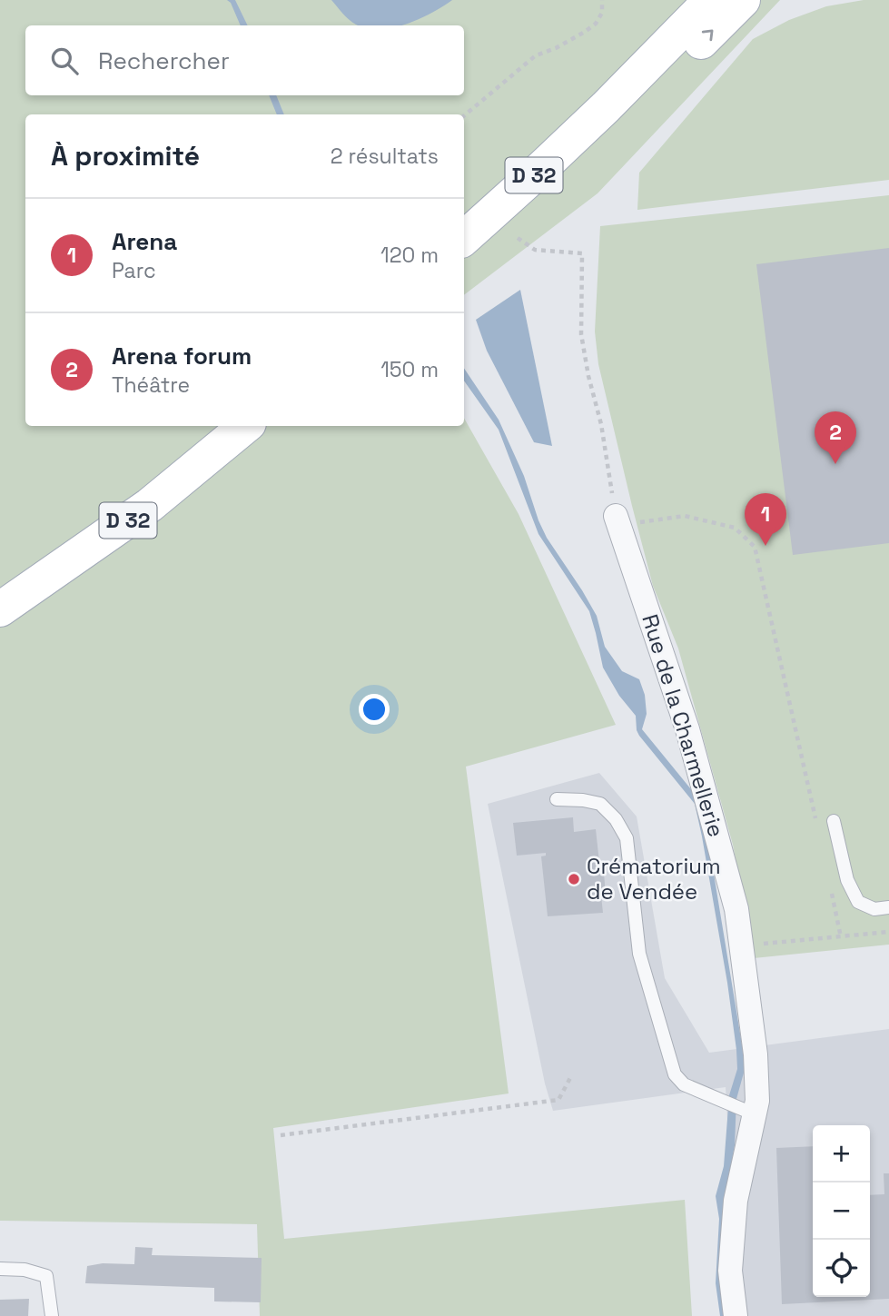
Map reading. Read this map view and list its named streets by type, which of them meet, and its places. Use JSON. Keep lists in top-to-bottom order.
{
  "streets": {
    "main road": ["D 32"],
    "street": ["Rue de la Charmellerie"]
  },
  "places": ["Crématorium de Vendée"],
  "page": {
    "search": "Rechercher",
    "heading": ["À proximité", "2 résultats"],
    "list": [
      {
        "mark": "1",
        "name": "Arena",
        "note": "Parc",
        "value": "120 m"
      },
      {
        "mark": "2",
        "name": "Arena forum",
        "note": "Théâtre",
        "value": "150 m"
      }
    ],
    "pins": ["2", "1"],
    "map_buttons": ["+", "−"]
  }
}
